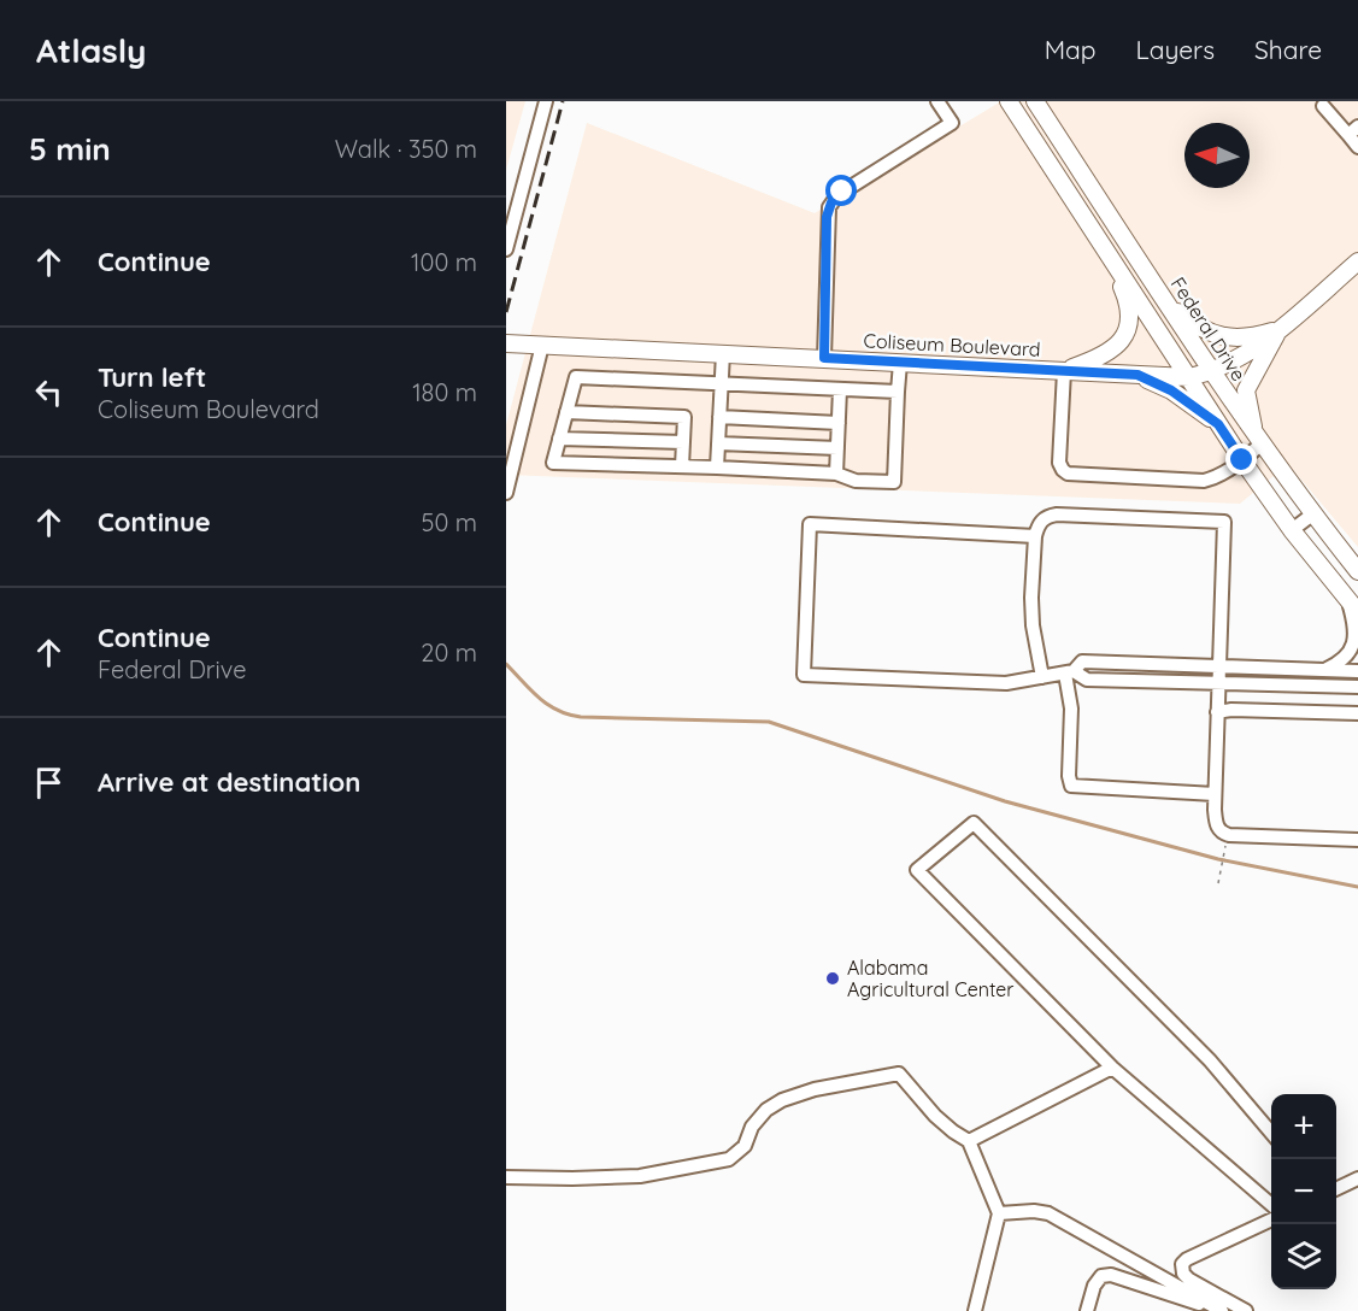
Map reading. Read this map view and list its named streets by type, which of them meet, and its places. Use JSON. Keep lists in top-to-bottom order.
{
  "streets": {
    "main road": ["Federal Drive", "Coliseum Boulevard"]
  },
  "crossings": [
    ["Federal Drive", "Coliseum Boulevard"]
  ],
  "places": ["Alabama Agricultural Center"],
  "north": "left",
  "page": {
    "header": "Atlasly",
    "nav": ["Map", "Layers", "Share"],
    "heading": ["5 min", "Walk · 350 m"],
    "list": [
      ["Continue", "100 m"],
      ["Turn left", "Coliseum Boulevard", "180 m"],
      ["Continue", "50 m"],
      ["Continue", "Federal Drive", "20 m"],
      "Arrive at destination"
    ],
    "map_buttons": ["+", "−"]
  }
}
